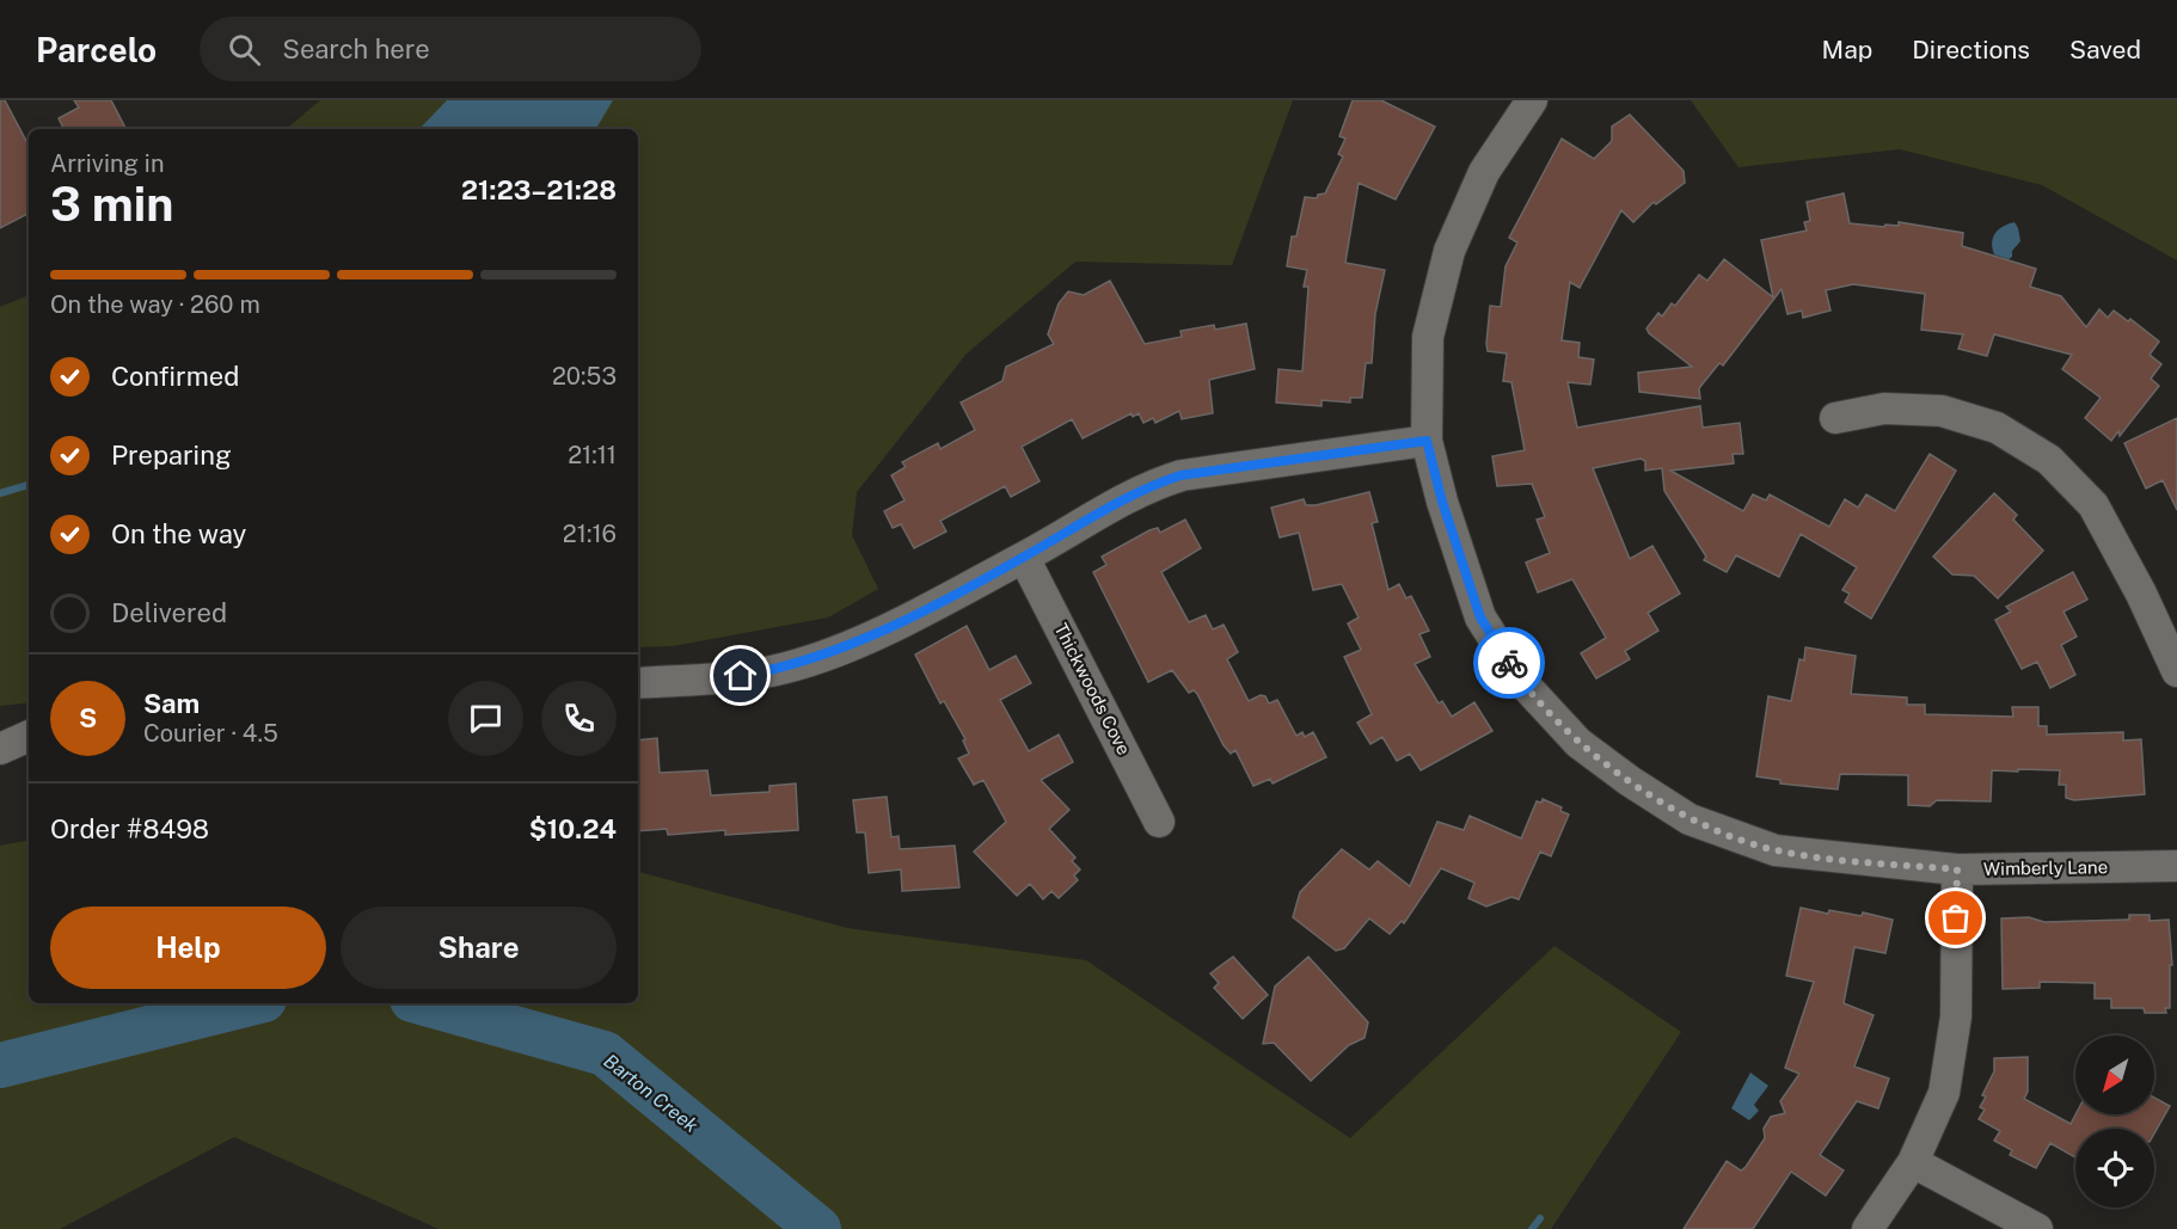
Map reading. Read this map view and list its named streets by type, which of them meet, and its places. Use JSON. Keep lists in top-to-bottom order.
{
  "streets": {
    "street": ["Thickwoods Cove", "Wimberly Lane"]
  },
  "water": ["Barton Creek"],
  "north": "bottom left",
  "page": {
    "header": "Parcelo",
    "search": "Search here",
    "nav": ["Map", "Directions", "Saved"],
    "heading": ["3 min", "Arriving in", "21:23–21:28"],
    "panel": [
      "Sam",
      "Courier · 4.5",
      "Order #8498",
      "$10.24"
    ],
    "bar": "On the way · 260 m",
    "list": [
      ["Confirmed", "20:53"],
      ["Preparing", "21:11"],
      ["On the way", "21:16"],
      "Delivered"
    ],
    "round": "S",
    "buttons": ["Help", "Share"]
  }
}
